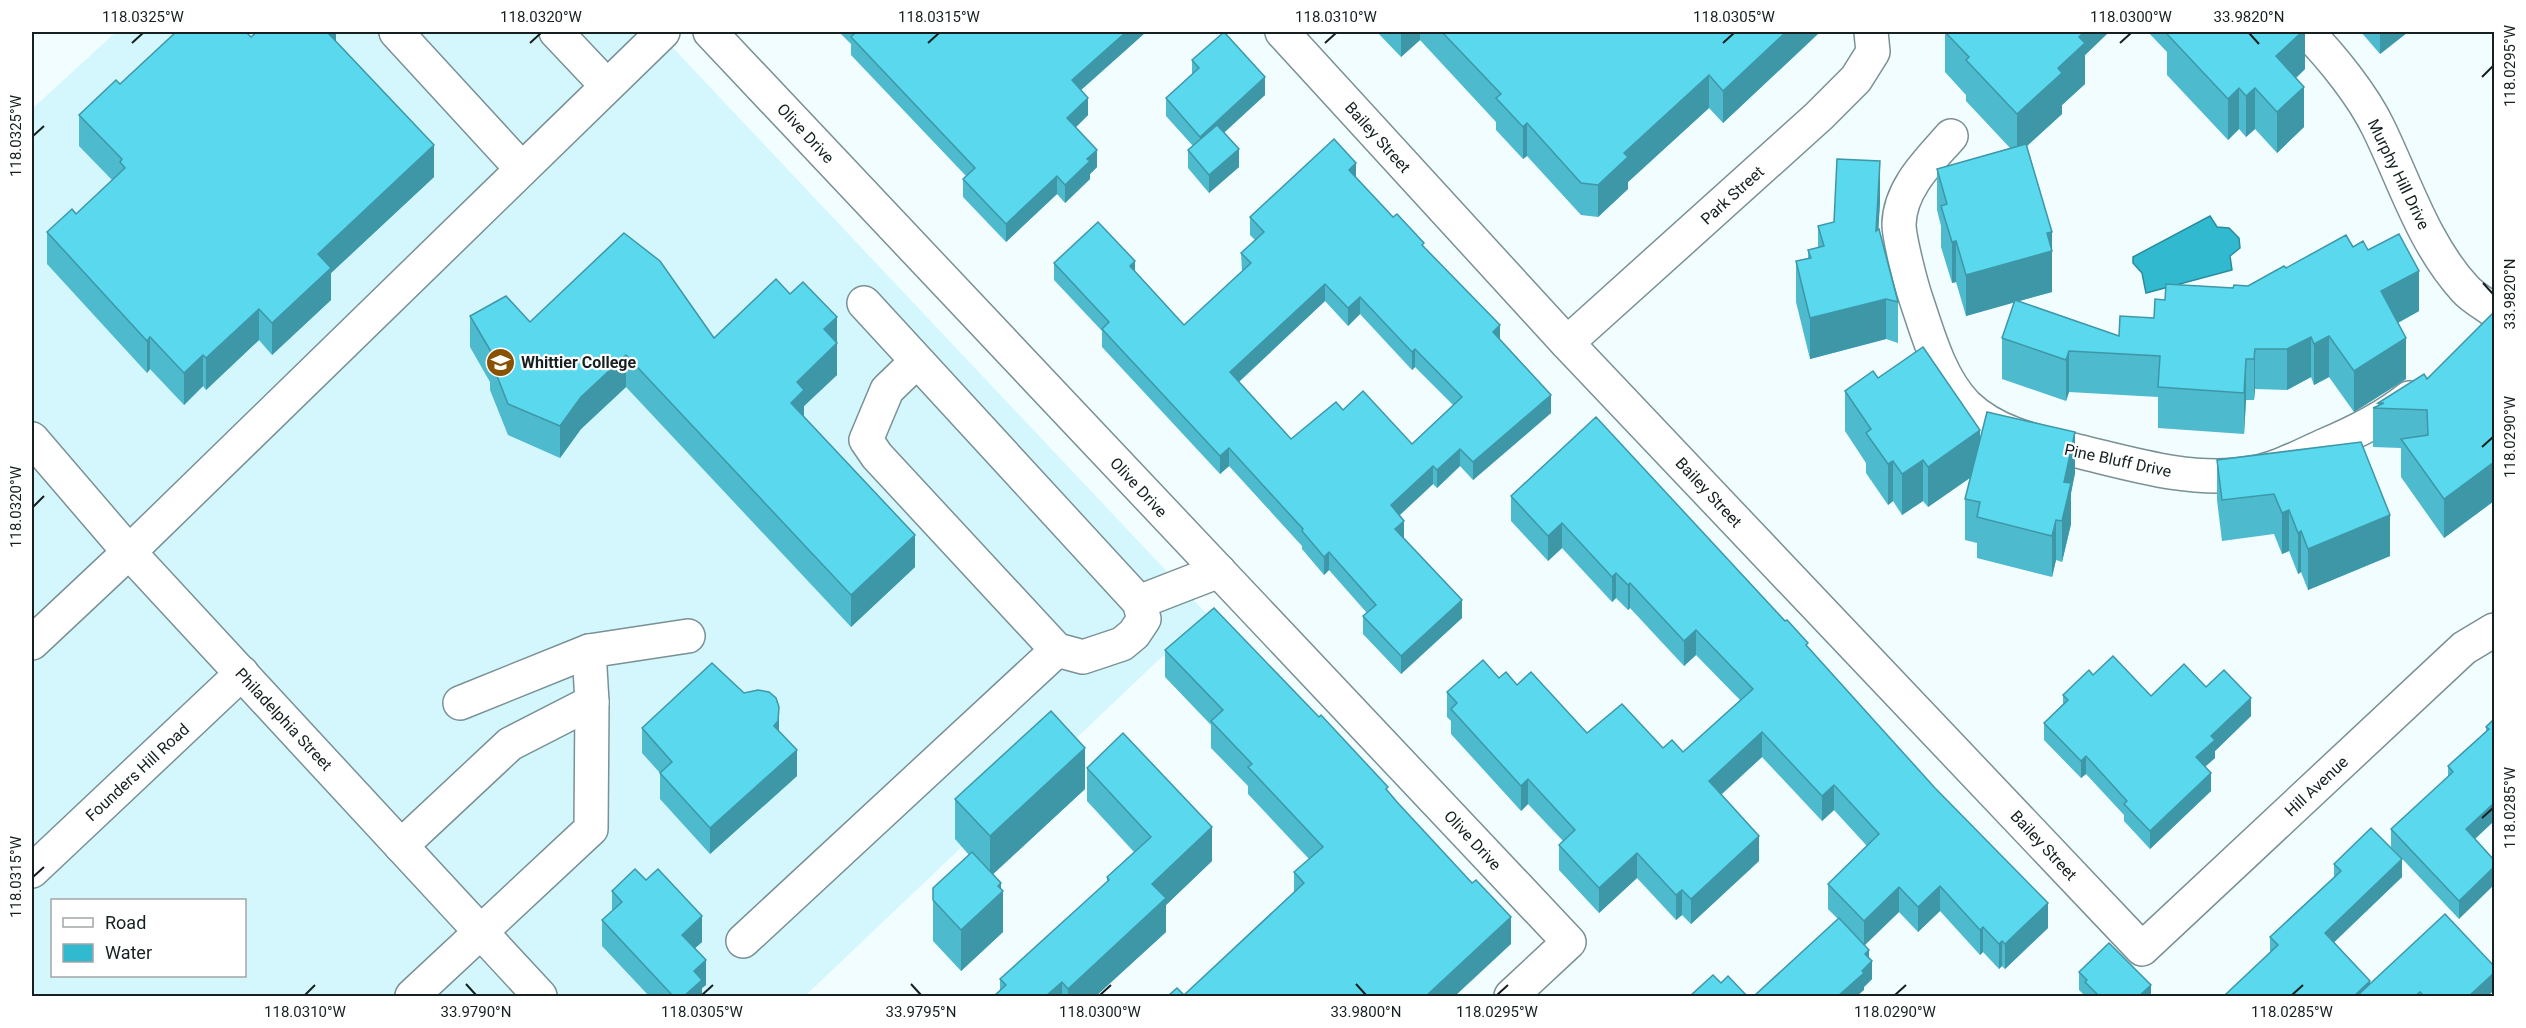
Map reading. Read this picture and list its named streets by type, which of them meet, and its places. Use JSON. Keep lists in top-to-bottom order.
{
  "streets": {
    "street": [
      "Olive Drive",
      "Bailey Street",
      "Murphy Hill Drive",
      "Park Street",
      "Pine Bluff Drive",
      "Philadelphia Street",
      "Founders Hill Road",
      "Hill Avenue"
    ]
  },
  "crossings": [
    ["Bailey Street", "Park Street"],
    ["Bailey Street", "Hill Avenue"],
    ["Philadelphia Street", "Founders Hill Road"]
  ],
  "places": {
    "school or university": ["Whittier College"]
  },
  "legend": ["Road", "Water"],
  "coordinates": [
    "118.0325°W",
    "118.0320°W",
    "118.0315°W",
    "118.0310°W",
    "118.0305°W",
    "118.0300°W",
    "33.9820°N",
    "118.0295°W",
    "118.0290°W",
    "118.0285°W",
    "33.9790°N",
    "33.9795°N",
    "33.9800°N"
  ]
}
